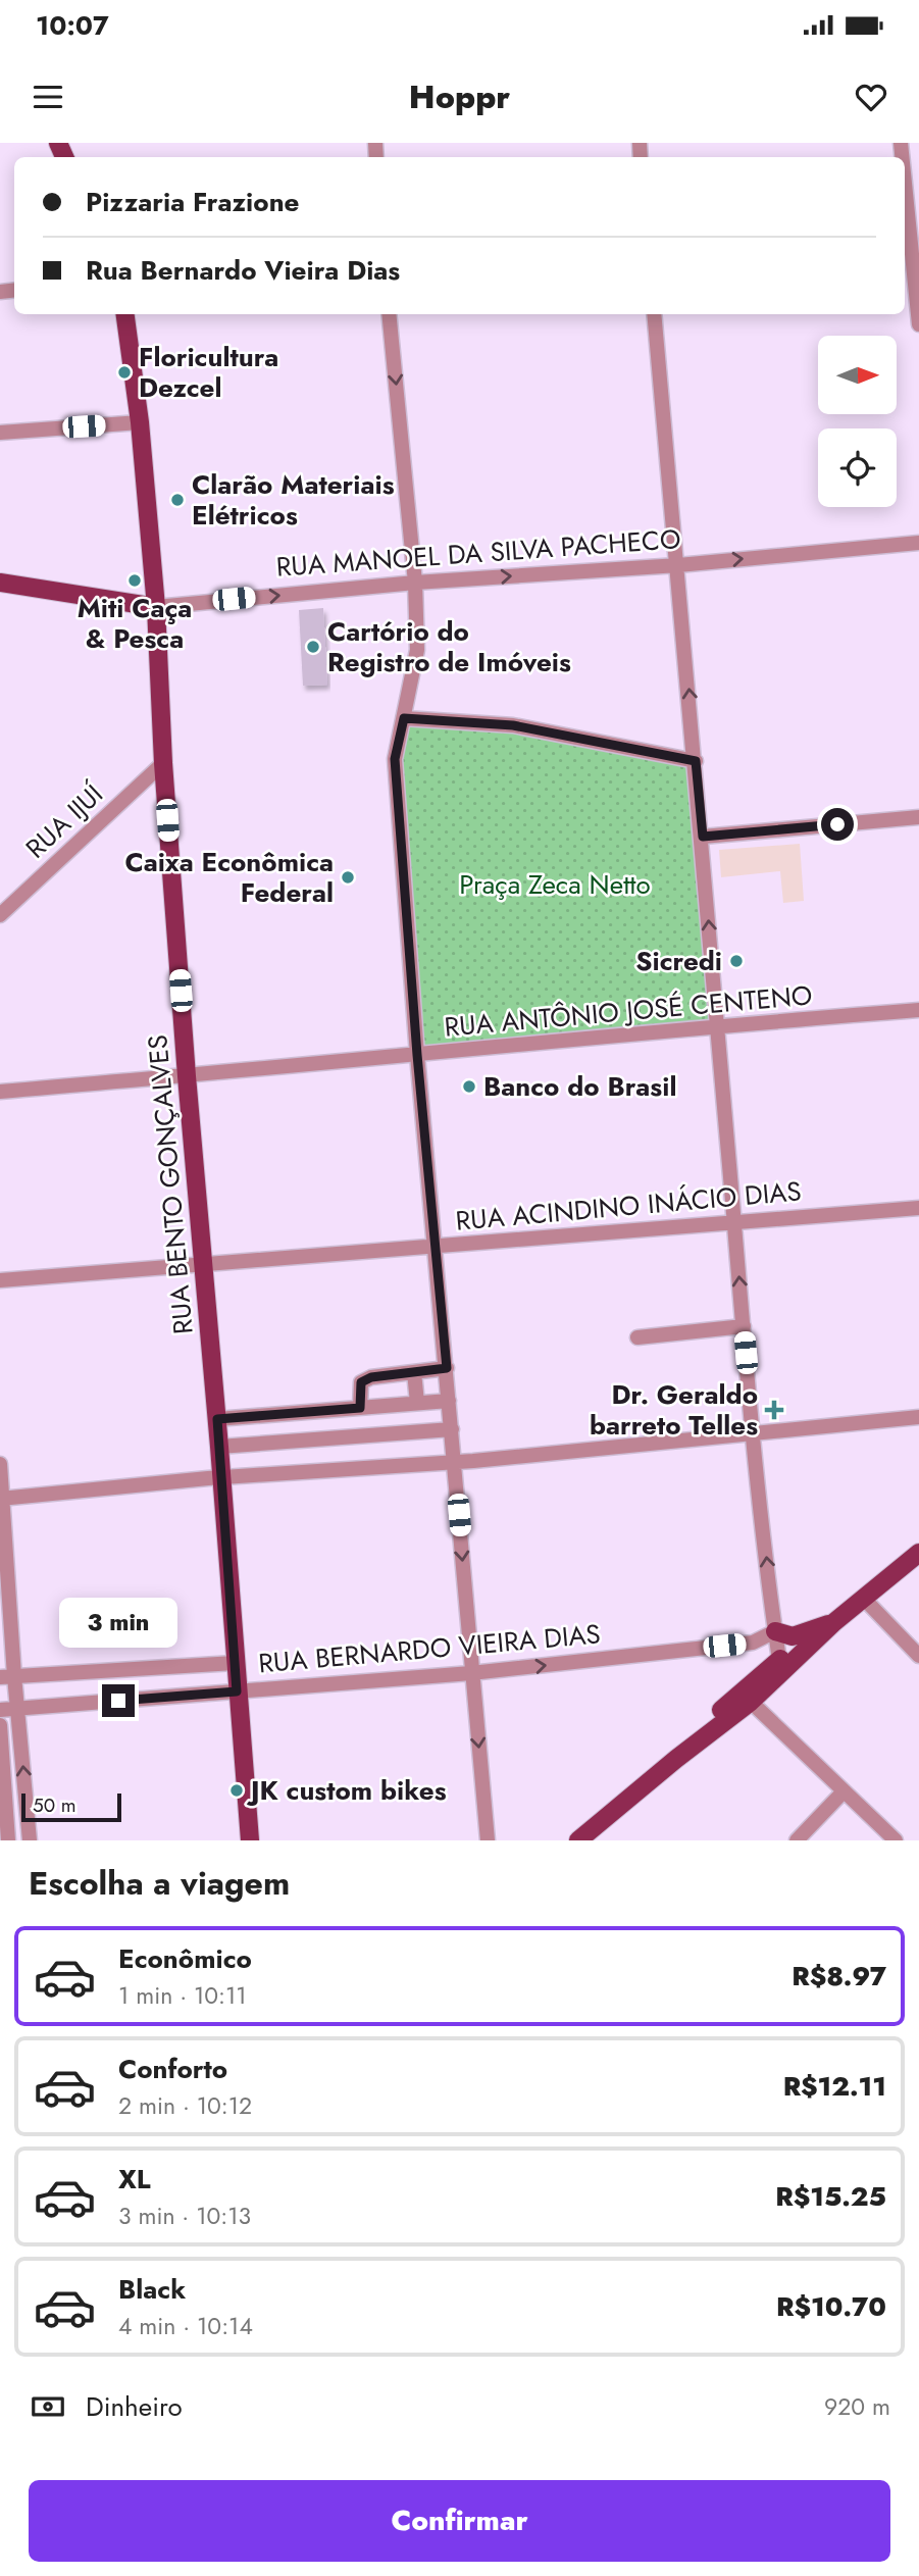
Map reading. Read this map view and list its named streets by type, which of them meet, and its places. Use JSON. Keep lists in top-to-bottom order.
{
  "streets": {
    "main road": ["RUA MANOEL DA SILVA PACHECO", "RUA BENTO GONÇALVES"],
    "street": [
      "RUA IJUÍ",
      "RUA ANTÔNIO JOSÉ CENTENO",
      "RUA ACINDINO INÁCIO DIAS",
      "RUA BERNARDO VIEIRA DIAS"
    ]
  },
  "crossings": [
    ["RUA MANOEL DA SILVA PACHECO", "RUA BENTO GONÇALVES"],
    ["RUA IJUÍ", "RUA BENTO GONÇALVES"],
    ["RUA ANTÔNIO JOSÉ CENTENO", "RUA BENTO GONÇALVES"],
    ["RUA BENTO GONÇALVES", "RUA ACINDINO INÁCIO DIAS"],
    ["RUA BENTO GONÇALVES", "RUA BERNARDO VIEIRA DIAS"]
  ],
  "one_way": ["RUA MANOEL DA SILVA PACHECO", "RUA BERNARDO VIEIRA DIAS"],
  "parks": ["Praça Zeca Netto"],
  "places": {
    "other": [
      "Floricultura Dezcel",
      "Clarão Materiais Elétricos",
      "Miti Caça & Pesca",
      "Cartório do Registro de Imóveis",
      "Caixa Econômica Federal",
      "Sicredi",
      "Banco do Brasil",
      "JK custom bikes"
    ],
    "health": ["Dr. Geraldo barreto Telles"]
  },
  "scale_bar": "50 m",
  "north": "right",
  "page": {
    "status": "10:07",
    "header": "Hoppr",
    "banner": ["Pizzaria Frazione", "Rua Bernardo Vieira Dias"],
    "bubble": "3 min",
    "scale": "50 m",
    "heading": "Escolha a viagem",
    "list": [
      {
        "name": "Econômico",
        "note": "1 min · 10:11",
        "value": "R$8.97"
      },
      {
        "name": "Conforto",
        "note": "2 min · 10:12",
        "value": "R$12.11"
      },
      {
        "name": "XL",
        "note": "3 min · 10:13",
        "value": "R$15.25"
      },
      {
        "name": "Black",
        "note": "4 min · 10:14",
        "value": "R$10.70"
      }
    ],
    "pay": ["Dinheiro", "920 m"],
    "buttons": "Confirmar"
  }
}
